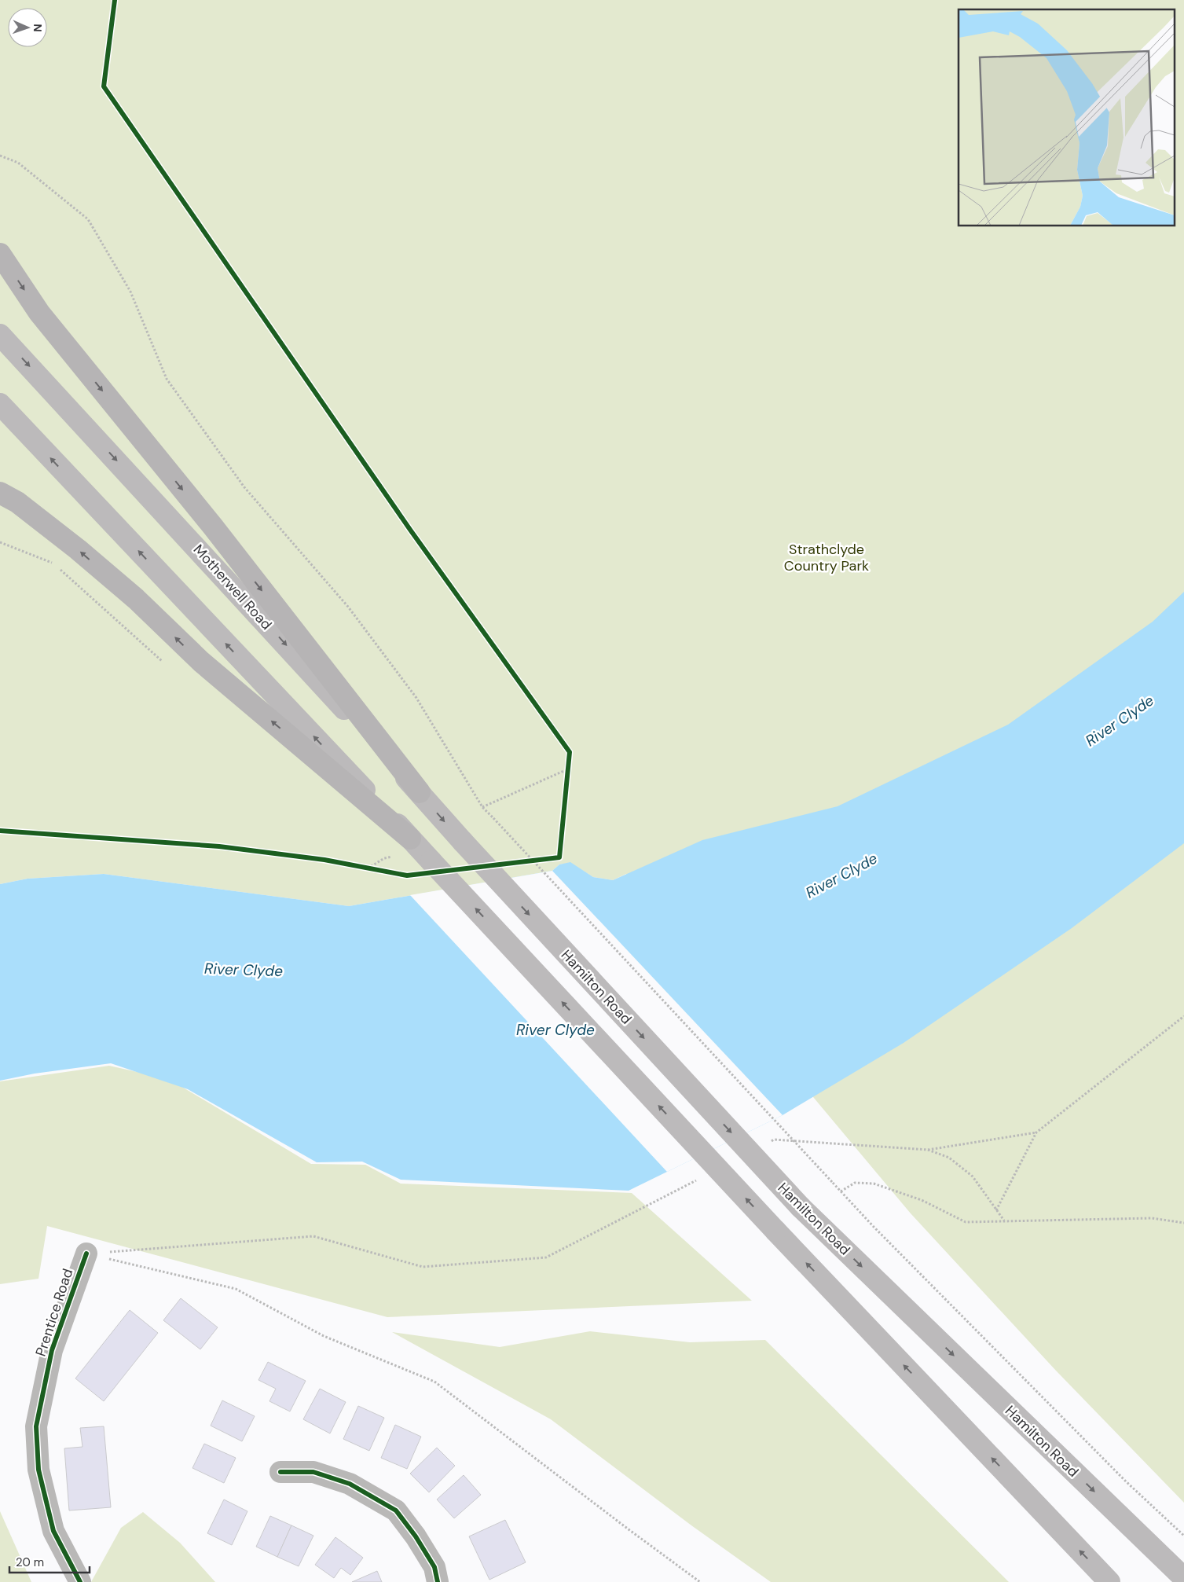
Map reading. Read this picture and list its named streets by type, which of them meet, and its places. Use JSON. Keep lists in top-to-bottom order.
{
  "streets": {
    "main road": ["Motherwell Road", "Hamilton Road"],
    "street": ["Prentice Road"]
  },
  "crossings": [
    ["Motherwell Road", "Hamilton Road"]
  ],
  "water": ["River Clyde"],
  "parks": ["Strathclyde Country Park"],
  "scale_bar": "20 m",
  "north": "right"
}
